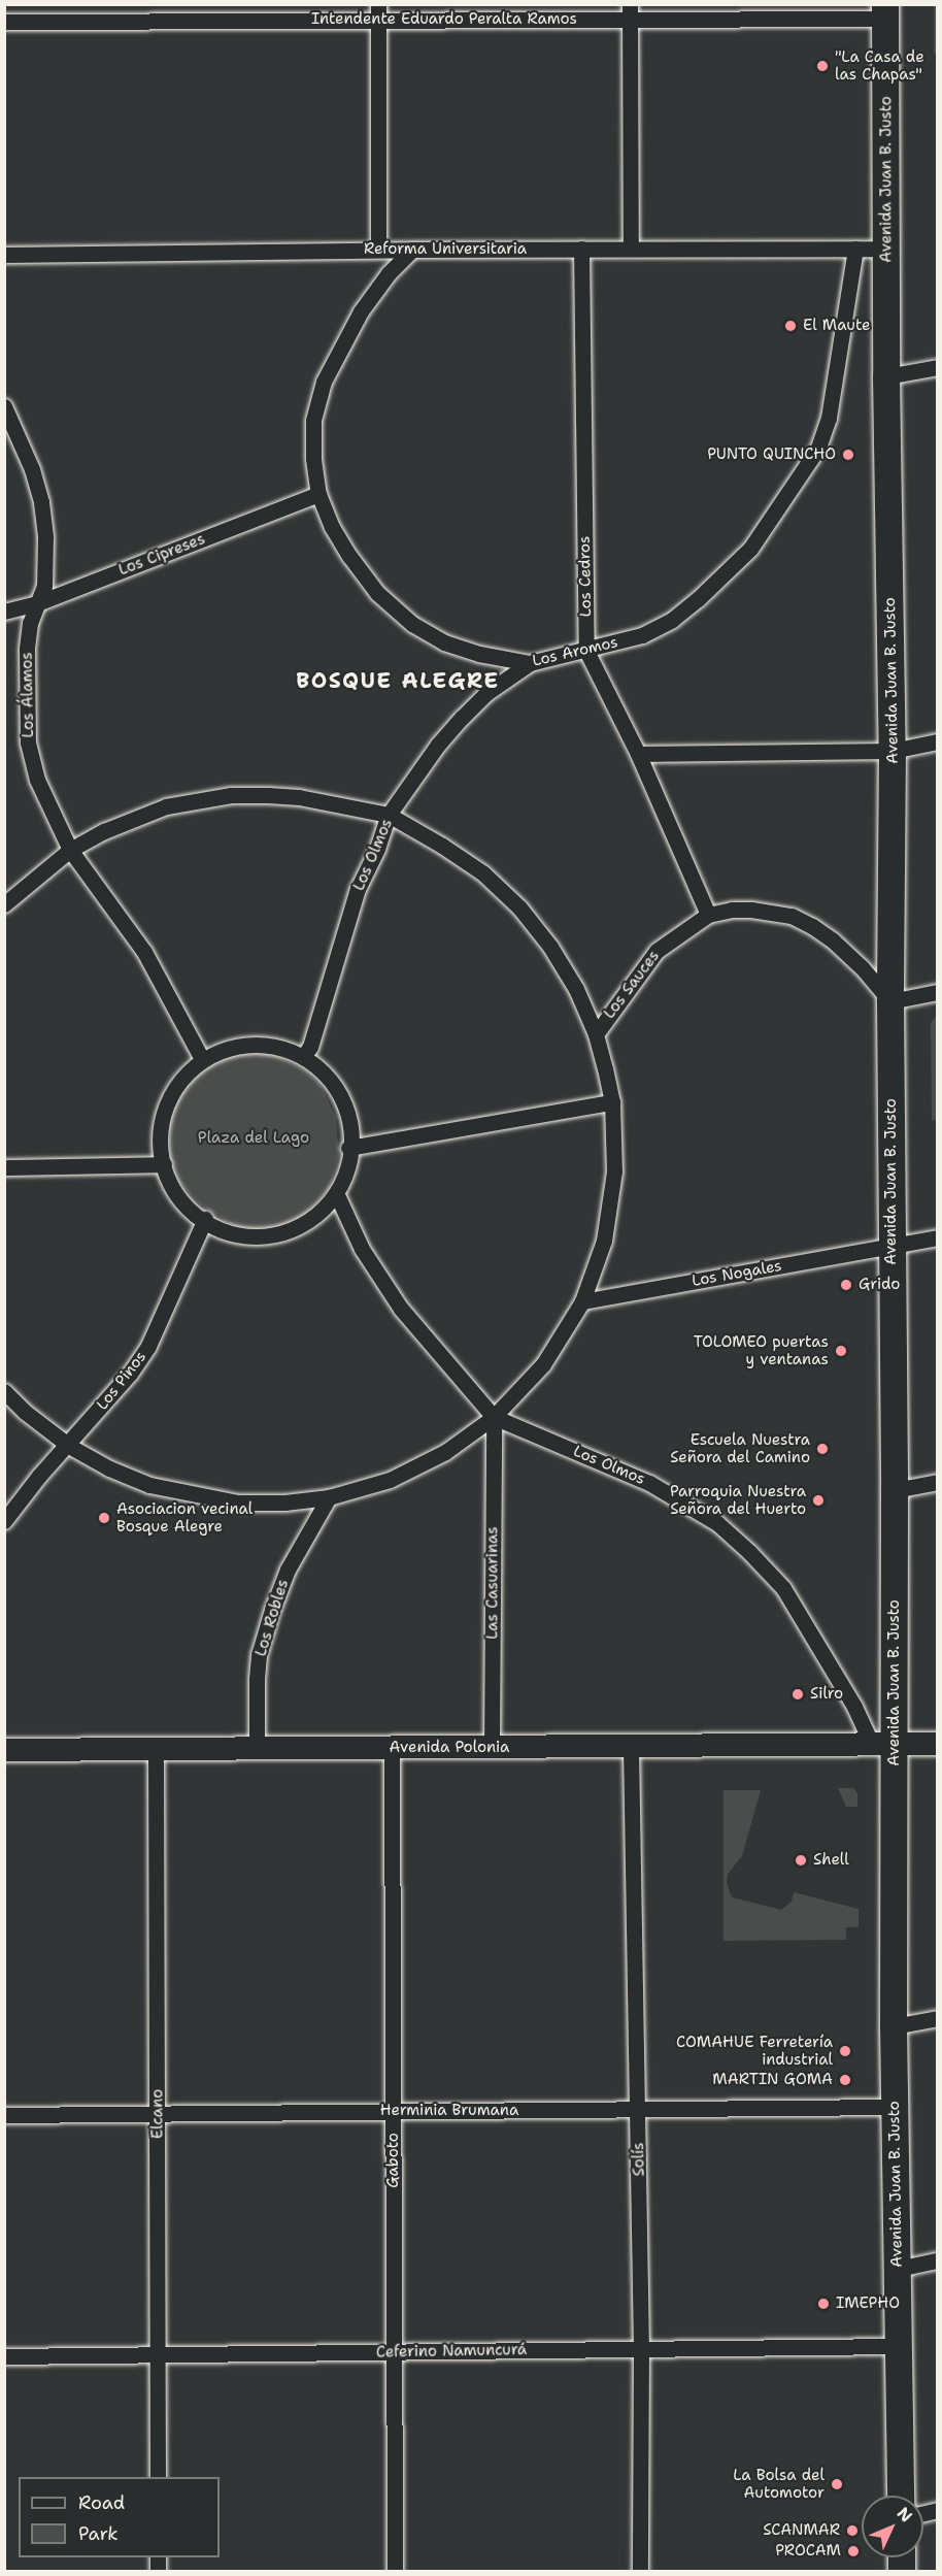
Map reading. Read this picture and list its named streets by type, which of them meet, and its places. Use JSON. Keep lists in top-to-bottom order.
{
  "streets": {
    "main road": ["Avenida Juan B. Justo", "Avenida Polonia"],
    "street": [
      "Intendente Eduardo Peralta Ramos",
      "Reforma Universitaria",
      "Los Cipreses",
      "Los Cedros",
      "Los Aromos",
      "Los Álamos",
      "Los Olmos",
      "Los Sauces",
      "Los Nogales",
      "Los Pinos",
      "Las Casuarinas",
      "Los Robles",
      "Herminia Brumana",
      "Elcano",
      "Solís",
      "Gaboto",
      "Ceferino Namuncurá"
    ]
  },
  "crossings": [
    ["Intendente Eduardo Peralta Ramos", "Avenida Juan B. Justo"],
    ["Avenida Juan B. Justo", "Reforma Universitaria"],
    ["Avenida Juan B. Justo", "Los Olmos"],
    ["Avenida Juan B. Justo", "Los Sauces"],
    ["Avenida Juan B. Justo", "Los Nogales"],
    ["Avenida Juan B. Justo", "Avenida Polonia"],
    ["Avenida Juan B. Justo", "Herminia Brumana"],
    ["Avenida Juan B. Justo", "Ceferino Namuncurá"],
    ["Reforma Universitaria", "Los Cedros"],
    ["Reforma Universitaria", "Los Aromos"],
    ["Los Cipreses", "Los Aromos"],
    ["Los Cipreses", "Los Álamos"],
    ["Los Cedros", "Los Aromos"],
    ["Los Cedros", "Los Sauces"],
    ["Los Aromos", "Los Olmos"],
    ["Los Álamos", "Los Olmos"],
    ["Los Álamos", "Los Pinos"],
    ["Los Olmos", "Los Pinos"],
    ["Los Olmos", "Las Casuarinas"],
    ["Los Olmos", "Avenida Polonia"],
    ["Las Casuarinas", "Avenida Polonia"],
    ["Los Robles", "Avenida Polonia"],
    ["Avenida Polonia", "Elcano"],
    ["Avenida Polonia", "Solís"],
    ["Avenida Polonia", "Gaboto"],
    ["Herminia Brumana", "Elcano"],
    ["Herminia Brumana", "Solís"],
    ["Herminia Brumana", "Gaboto"],
    ["Elcano", "Ceferino Namuncurá"],
    ["Solís", "Ceferino Namuncurá"],
    ["Gaboto", "Ceferino Namuncurá"]
  ],
  "districts": ["BOSQUE ALEGRE"],
  "parks": ["Plaza del Lago"],
  "places": [
    "\"La Casa de las Chapas\"",
    "El Maute",
    "PUNTO QUINCHO",
    "Grido",
    "TOLOMEO puertas y ventanas",
    "Escuela Nuestra Señora del Camino",
    "Parroquia Nuestra Señora del Huerto",
    "Asociacion vecinal Bosque Alegre",
    "Silro",
    "Shell",
    "COMAHUE Ferretería industrial",
    "MARTIN GOMA",
    "IMEPHO",
    "La Bolsa del Automotor",
    "SCANMAR",
    "PROCAM"
  ],
  "legend": ["Road", "Park"],
  "north": "top right"
}
